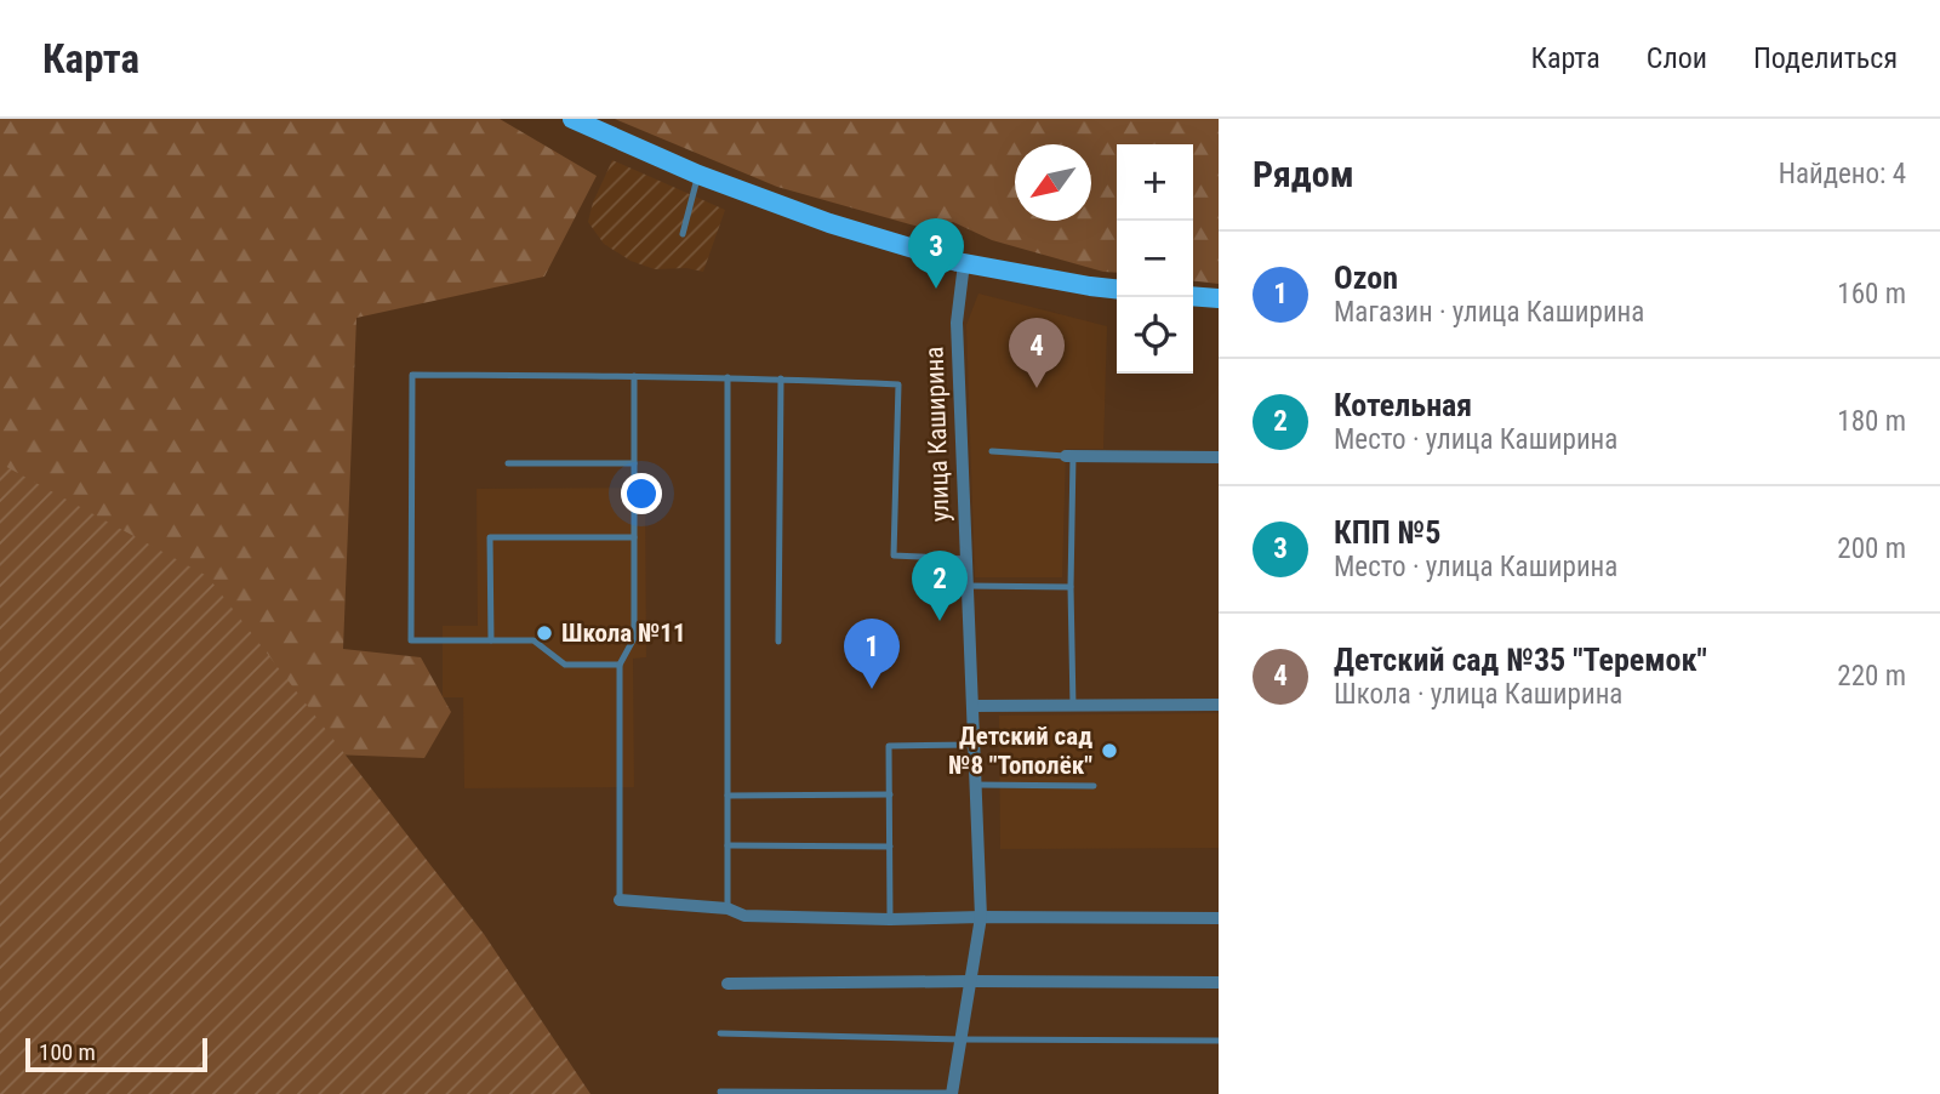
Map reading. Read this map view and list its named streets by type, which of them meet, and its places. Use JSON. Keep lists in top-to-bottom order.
{
  "streets": {
    "street": ["улица Каширина"]
  },
  "places": ["Школа №11", "Детский сад №8 \"Тополёк\""],
  "scale_bar": "100 m",
  "north": "bottom left",
  "page": {
    "header": "Карта",
    "nav": ["Карта", "Слои", "Поделиться"],
    "heading": ["Рядом", "Найдено: 4"],
    "map_buttons": ["+", "−"],
    "pins": [
      "3",
      "4",
      "2",
      "1"
    ],
    "list": [
      {
        "mark": "1",
        "name": "Ozon",
        "note": "Магазин · улица Каширина",
        "value": "160 m"
      },
      {
        "mark": "2",
        "name": "Котельная",
        "note": "Место · улица Каширина",
        "value": "180 m"
      },
      {
        "mark": "3",
        "name": "КПП №5",
        "note": "Место · улица Каширина",
        "value": "200 m"
      },
      {
        "mark": "4",
        "name": "Детский сад №35 \"Теремок\"",
        "note": "Школа · улица Каширина",
        "value": "220 m"
      }
    ],
    "scale": "100 m"
  }
}
